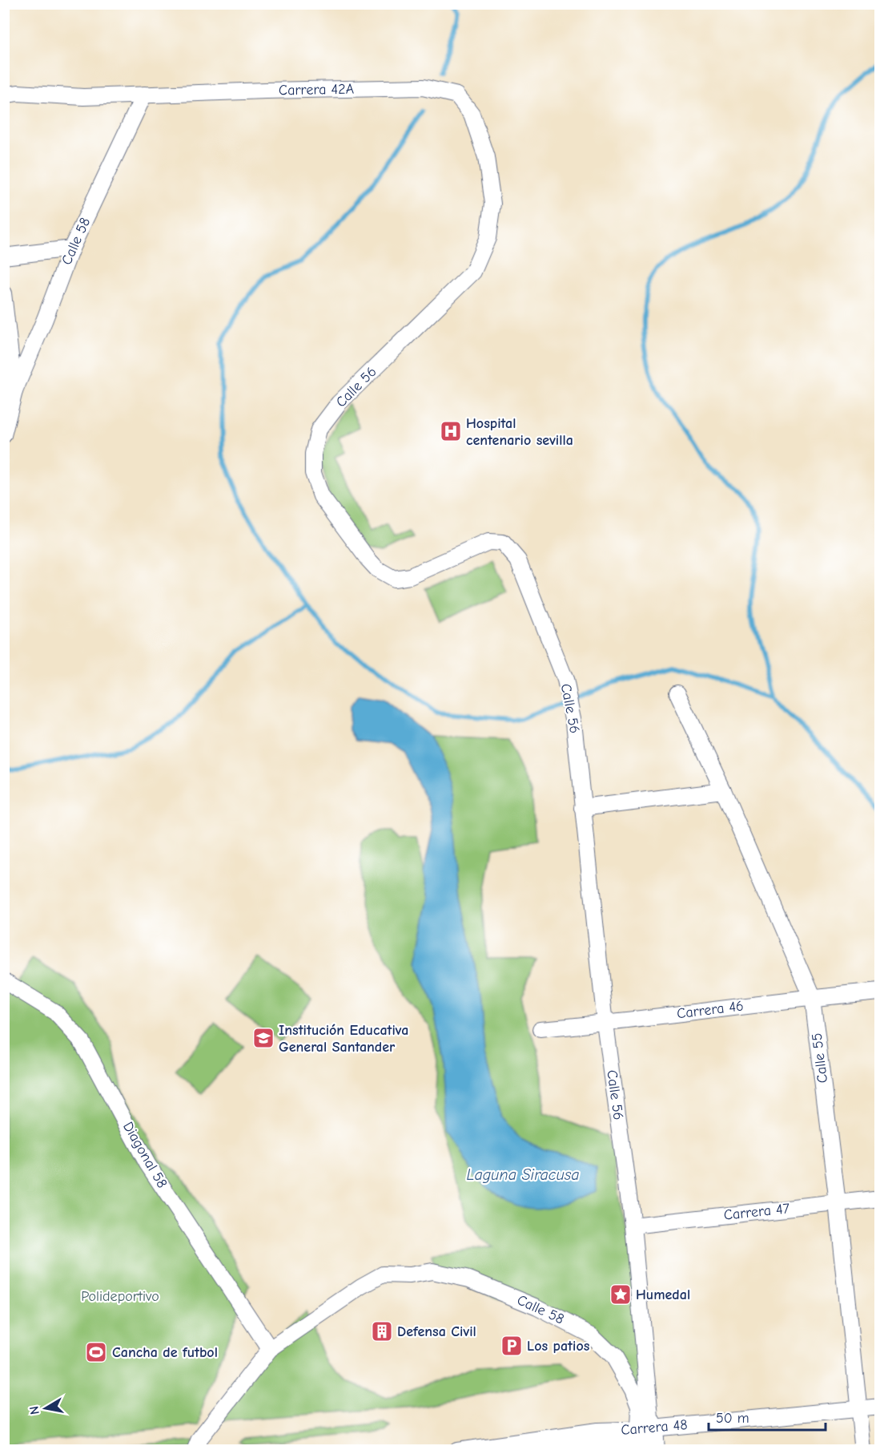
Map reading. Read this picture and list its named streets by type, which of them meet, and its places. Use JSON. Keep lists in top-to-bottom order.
{
  "streets": {
    "street": [
      "Carrera 42A",
      "Calle 58",
      "Calle 56",
      "Carrera 46",
      "Calle 55",
      "Diagonal 58",
      "Carrera 47",
      "Carrera 48"
    ]
  },
  "crossings": [
    ["Carrera 42A", "Calle 58"],
    ["Carrera 42A", "Calle 56"],
    ["Calle 58", "Calle 56"],
    ["Calle 58", "Diagonal 58"],
    ["Calle 58", "Carrera 48"],
    ["Calle 56", "Carrera 46"],
    ["Calle 56", "Carrera 47"],
    ["Calle 56", "Carrera 48"],
    ["Carrera 46", "Calle 55"],
    ["Calle 55", "Carrera 47"],
    ["Calle 55", "Carrera 48"]
  ],
  "water": ["Laguna Siracusa"],
  "parks": ["Polideportivo"],
  "places": {
    "hospital": ["Hospital centenario sevilla"],
    "school or university": ["Institución Educativa General Santander"],
    "place": ["Humedal"],
    "building": ["Defensa Civil"],
    "parking": ["Los patios"],
    "sports": ["Cancha de futbol"]
  },
  "scale_bar": "50 m",
  "north": "left"
}
